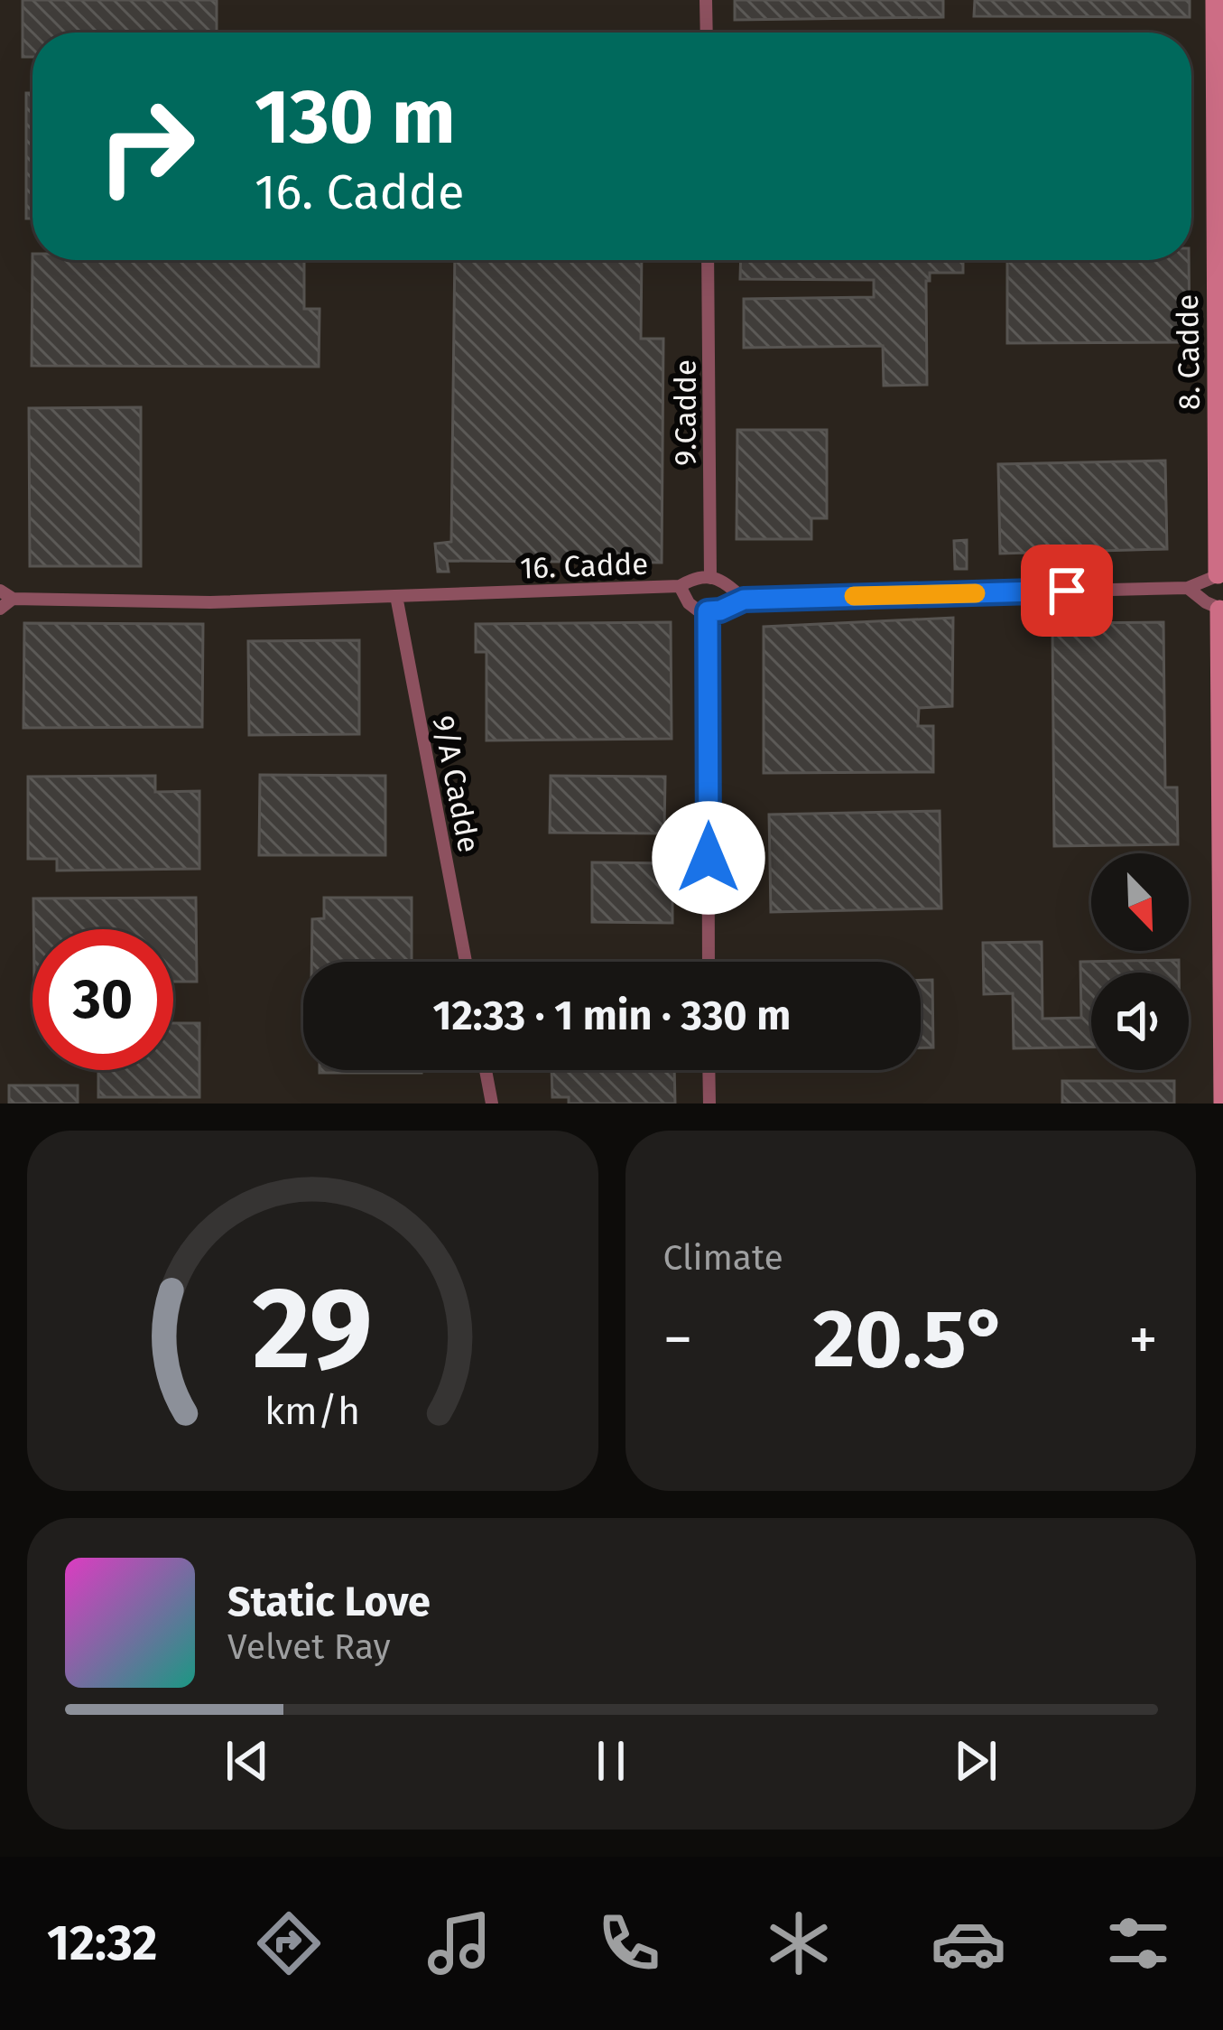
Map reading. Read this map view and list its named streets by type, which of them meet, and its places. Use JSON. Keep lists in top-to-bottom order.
{
  "streets": {
    "street": [
      "8. Cadde",
      "9.Cadde",
      "16. Cadde",
      "9/A Cadde"
    ]
  },
  "crossings": [
    ["9.Cadde", "16. Cadde"],
    ["16. Cadde", "9/A Cadde"]
  ],
  "north": "bottom right",
  "page": {
    "turn": ["130 m", "16. Cadde"],
    "limit": "30",
    "trip": "12:33 · 1 min · 330 m",
    "tile": "Climate",
    "heat": ["−", "20.5°", "+"],
    "song": ["Static Love", "Velvet Ray"],
    "tabs": "12:32",
    "gauge": ["29", "km/h"]
  }
}
